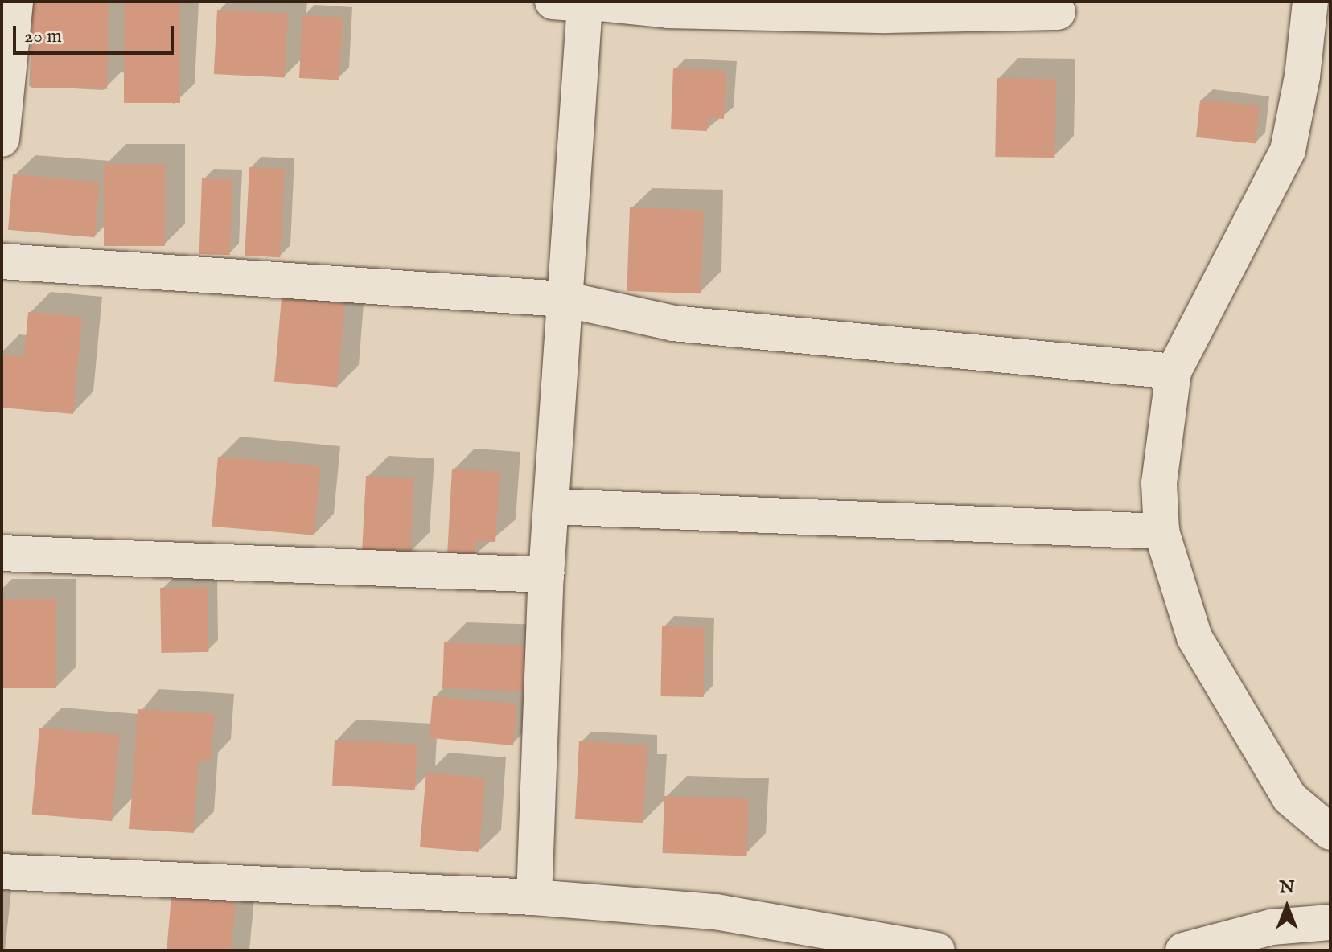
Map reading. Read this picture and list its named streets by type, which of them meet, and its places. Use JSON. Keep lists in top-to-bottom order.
{
  "scale_bar": "20 m",
  "north": "top"
}
